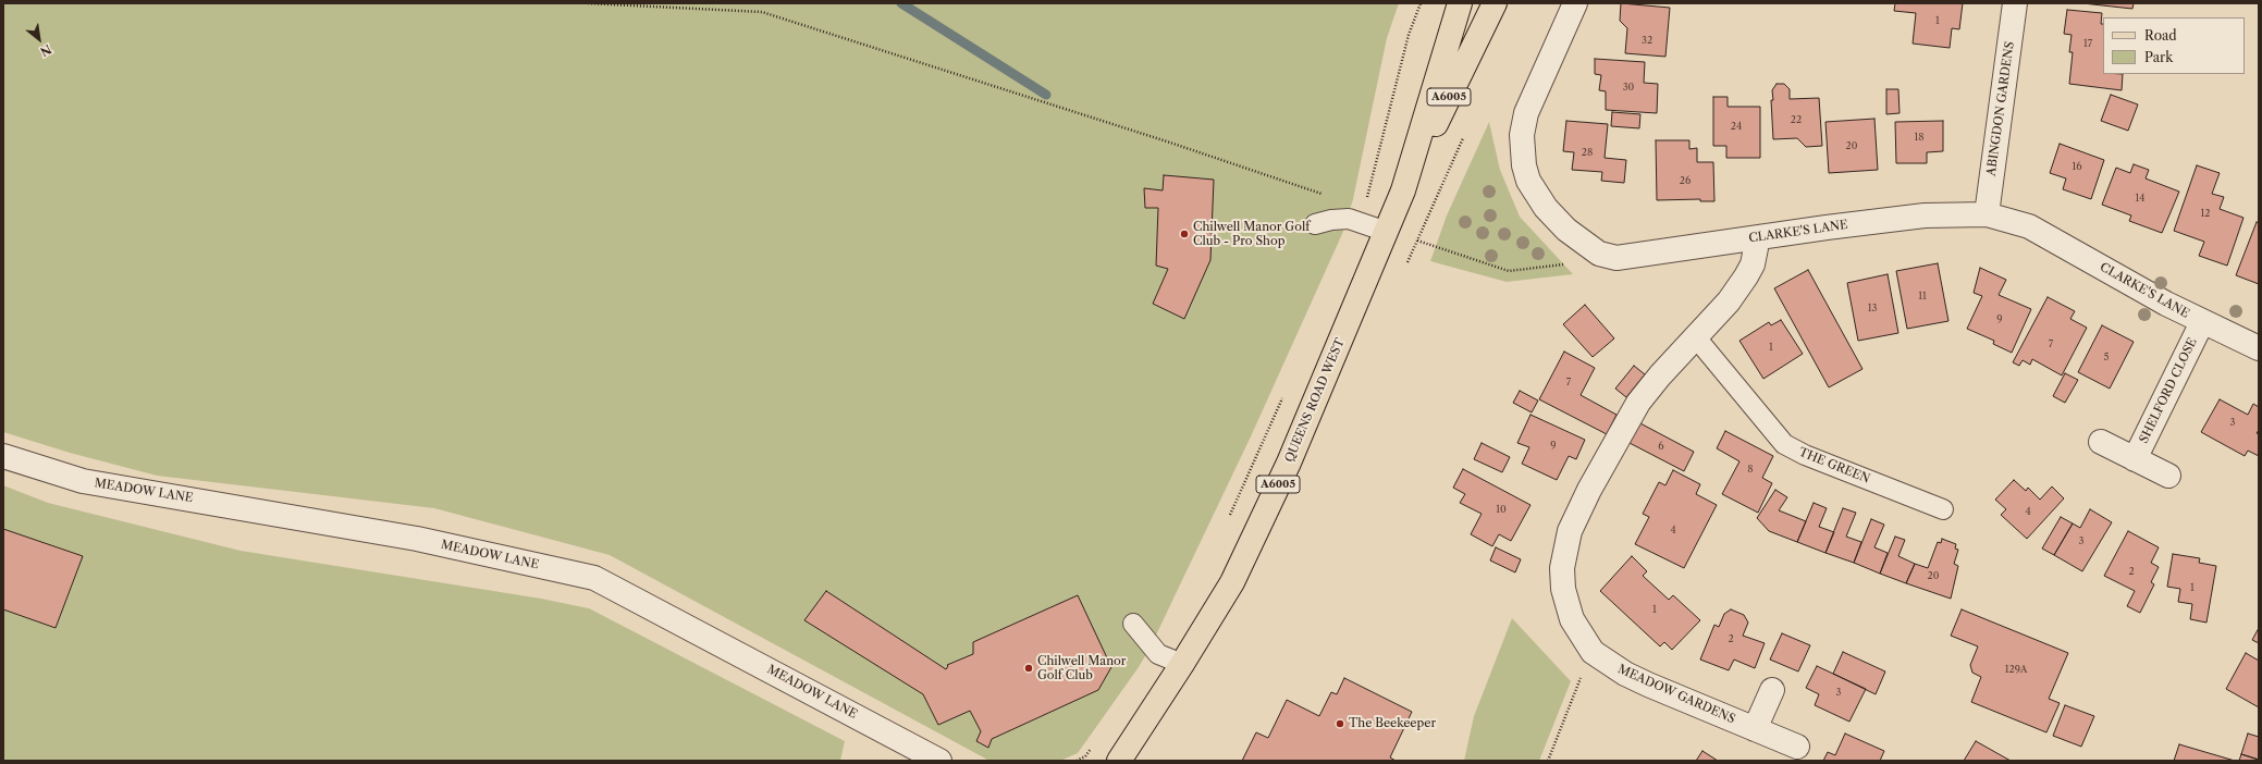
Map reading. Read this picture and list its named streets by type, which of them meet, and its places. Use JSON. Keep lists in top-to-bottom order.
{
  "streets": {
    "main road": ["A6005", "QUEENS ROAD WEST"],
    "street": [
      "ABINGDON GARDENS",
      "CLARKE'S LANE",
      "SHELFORD CLOSE",
      "MEADOW LANE",
      "MEADOW GARDENS"
    ],
    "lane": ["THE GREEN"]
  },
  "crossings": [
    ["ABINGDON GARDENS", "CLARKE'S LANE"],
    ["CLARKE'S LANE", "SHELFORD CLOSE"],
    ["THE GREEN", "MEADOW GARDENS"]
  ],
  "places": ["Chilwell Manor Golf Club - Pro Shop", "Chilwell Manor Golf Club", "The Beekeeper"],
  "house_numbers": [
    "1",
    "32",
    "17",
    "30",
    "22",
    "24",
    "18",
    "20",
    "28",
    "16",
    "26",
    "14",
    "12",
    "11",
    "13",
    "9",
    "7",
    "1",
    "5",
    "7",
    "3",
    "9",
    "6",
    "8",
    "10",
    "4",
    "4",
    "3",
    "2",
    "20",
    "1",
    "1",
    "2",
    "129A",
    "3"
  ],
  "legend": ["Road", "Park"],
  "north": "bottom right"
}
